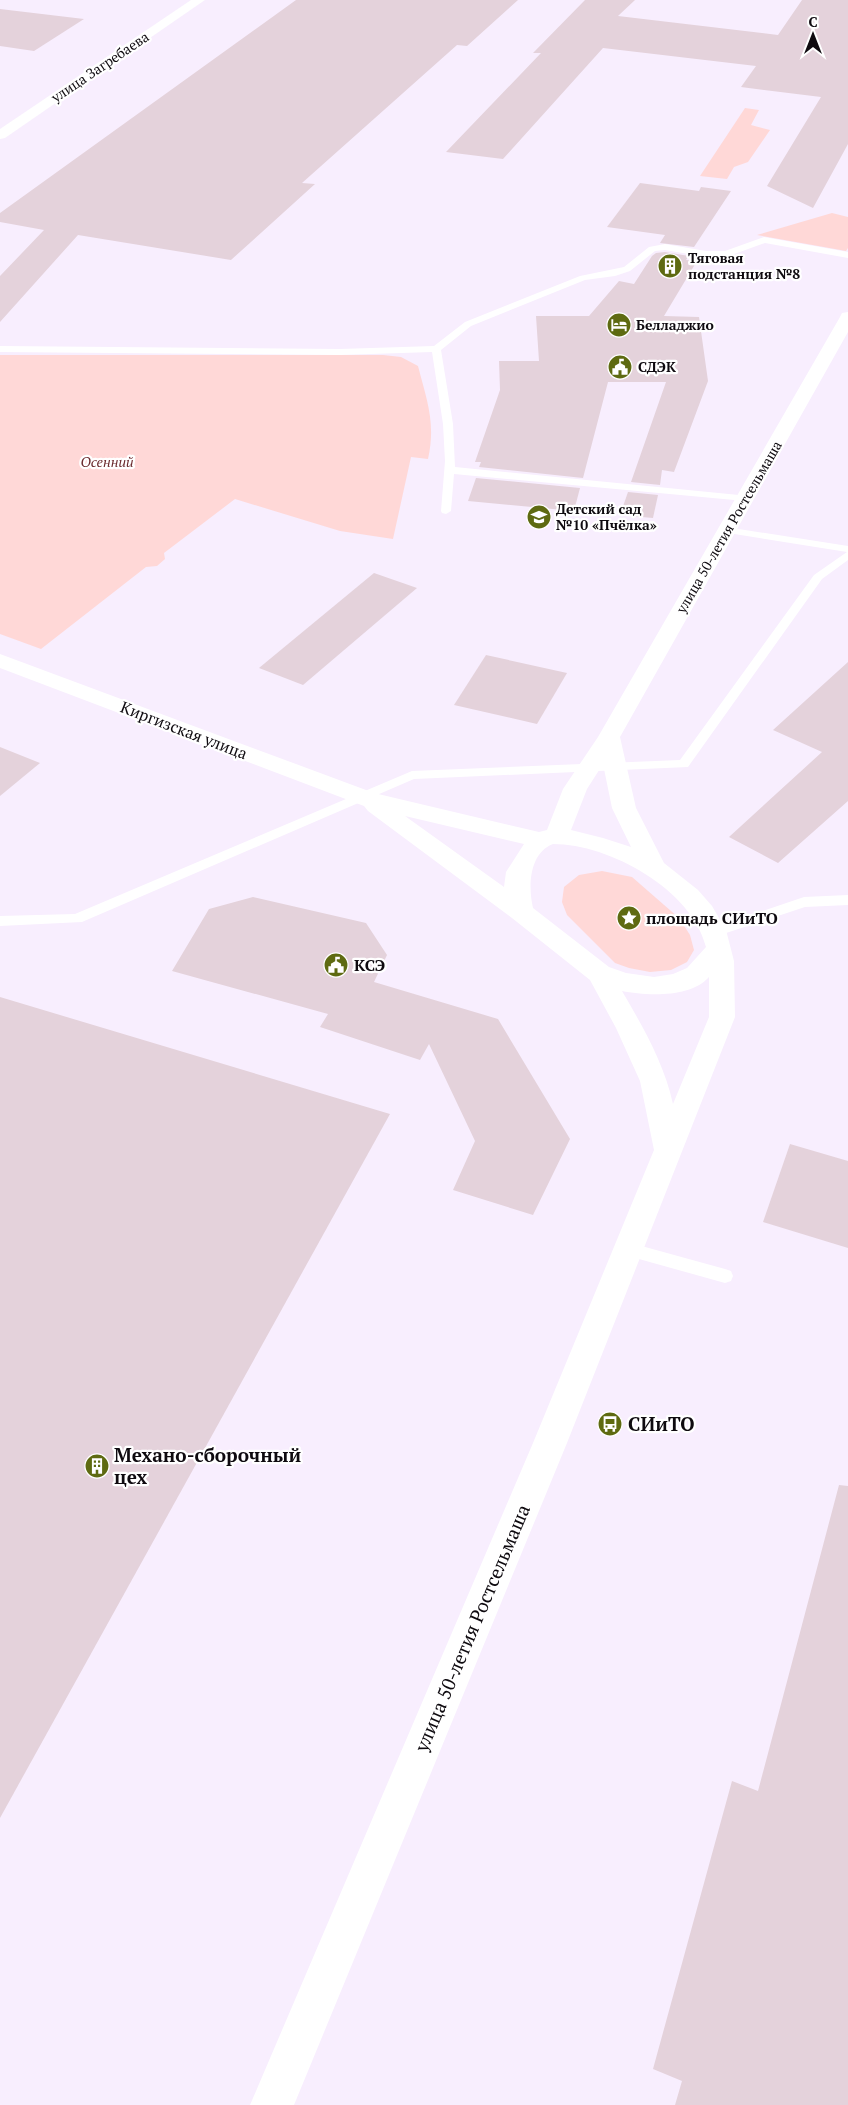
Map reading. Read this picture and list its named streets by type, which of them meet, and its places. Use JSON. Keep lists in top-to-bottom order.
{
  "streets": {
    "main road": ["улица Загребаева", "улица 50-летия Ростсельмаша", "Киргизская улица"]
  },
  "parks": ["Осенний"],
  "places": {
    "building": ["Тяговая подстанция №8", "Механо-сборочный цех"],
    "hotel": ["Белладжио"],
    "public building": ["СДЭК", "КСЭ"],
    "school or university": ["Детский сад №10 «Пчёлка»"],
    "place": ["площадь СИиТО"],
    "bus stop": ["СИиТО"]
  },
  "north": "top"
}
